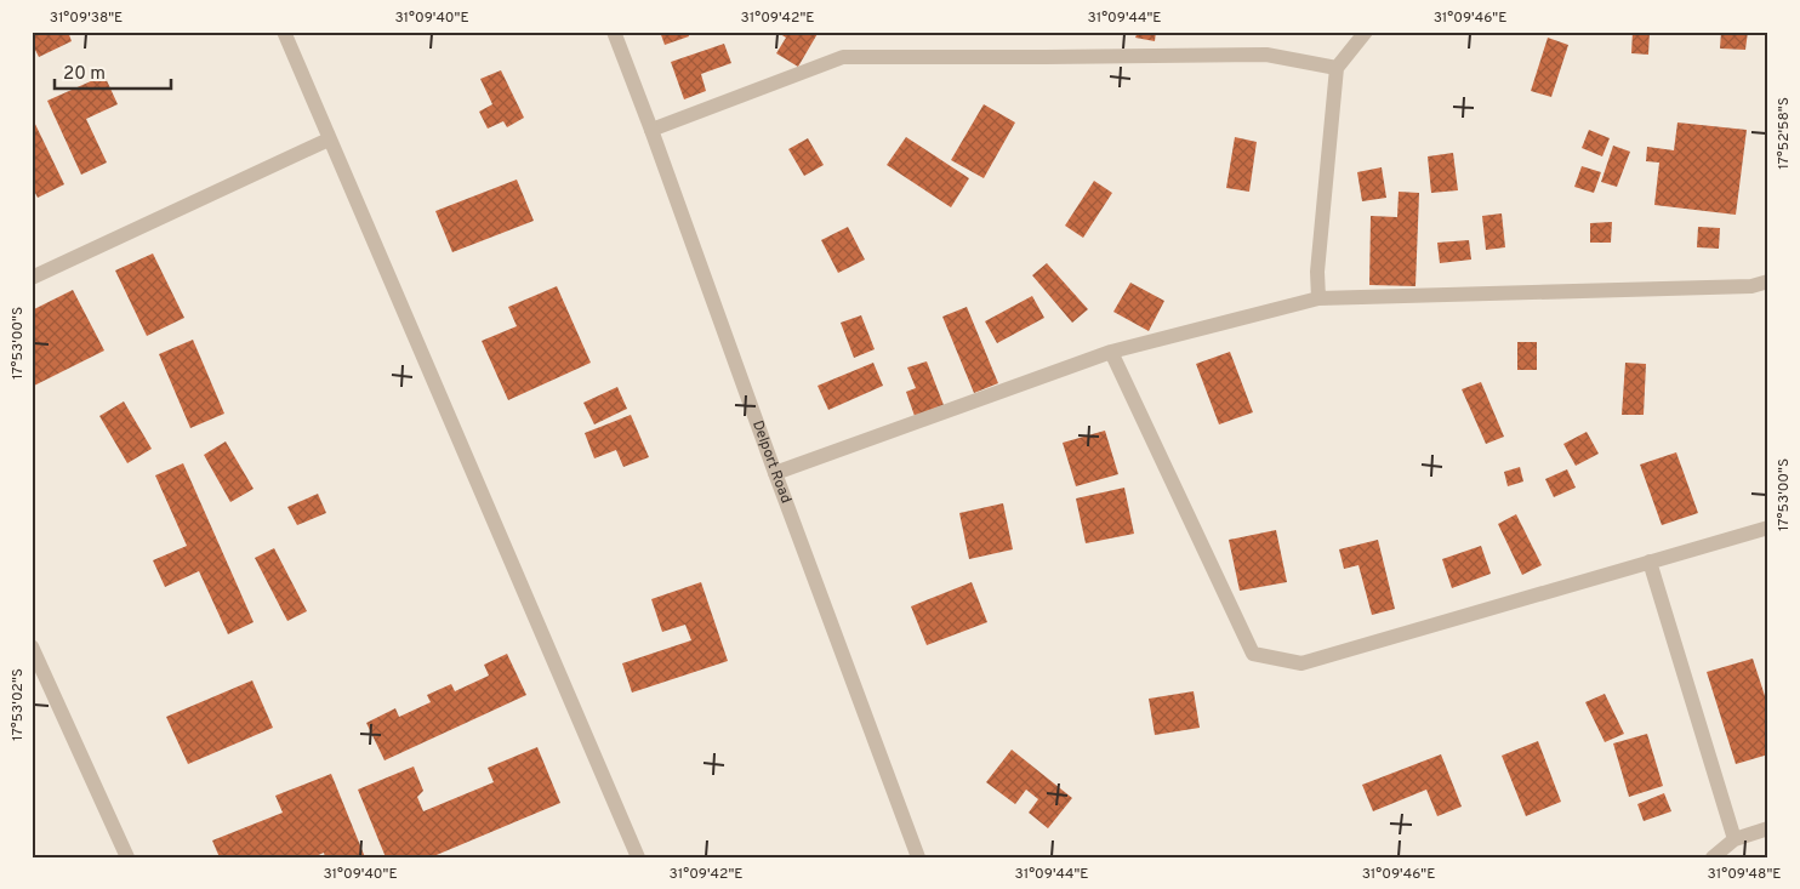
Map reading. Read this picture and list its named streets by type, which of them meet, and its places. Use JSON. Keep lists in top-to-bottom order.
{
  "streets": {
    "street": ["Delport Road"]
  },
  "scale_bar": "20 m",
  "coordinates": [
    "31°09'38\"E",
    "31°09'40\"E",
    "31°09'42\"E",
    "31°09'44\"E",
    "31°09'46\"E",
    "17°52'58\"S",
    "17°53'00\"S",
    "17°53'02\"S",
    "31°09'48\"E"
  ]
}
